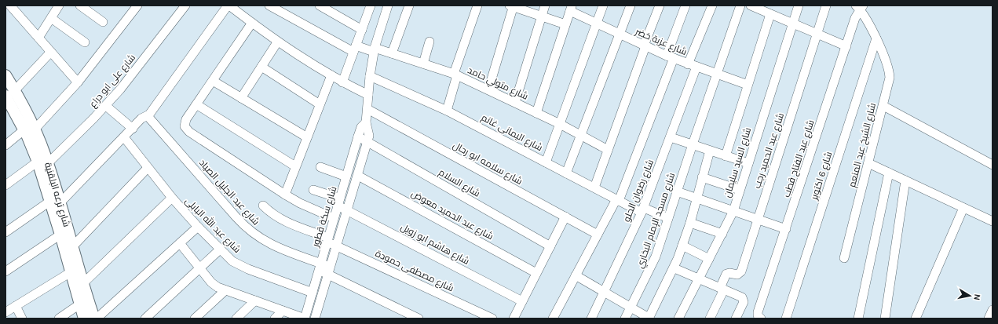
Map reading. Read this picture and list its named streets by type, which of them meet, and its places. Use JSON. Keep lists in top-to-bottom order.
{
  "streets": {
    "street": [
      "شارع عزبة خضر",
      "شارع على ابو دراع",
      "شارع متولي حامد",
      "شارع اليمانى غانم",
      "شارع الشيخ عبد المنعم",
      "شارع عبد الحميد رجب",
      "شارع عبد الفتاح قطب",
      "شارع السيد سليمان",
      "شارع سلامه ابو رحال",
      "شارع 6 اكتوبر",
      "شارع السلام",
      "شارع رضوان الحلو",
      "شارع عبد الجليل الصياد",
      "شارع ترعه البلقنية",
      "شارع عبد الحميد معوض",
      "شارع سكة قطور",
      "شارع مسجد الإمام البخاري",
      "شارع عبد الله البابلى",
      "شارع هاشم ابو زويل",
      "شارع مصطفى حمودة"
    ]
  },
  "crossings": [
    ["شارع عزبة خضر", "شارع رضوان الحلو"],
    ["شارع عزبة خضر", "شارع مسجد الإمام البخاري"],
    ["شارع على ابو دراع", "شارع ترعه البلقنية"],
    ["شارع متولي حامد", "شارع سكة قطور"],
    ["شارع اليمانى غانم", "شارع رضوان الحلو"],
    ["شارع اليمانى غانم", "شارع سكة قطور"],
    ["شارع اليمانى غانم", "شارع مسجد الإمام البخاري"],
    ["شارع الشيخ عبد المنعم", "شارع عبد الفتاح قطب"],
    ["شارع الشيخ عبد المنعم", "شارع 6 اكتوبر"],
    ["شارع سلامه ابو رحال", "شارع سكة قطور"],
    ["شارع السلام", "شارع سكة قطور"],
    ["شارع عبد الجليل الصياد", "شارع سكة قطور"],
    ["شارع عبد الحميد معوض", "شارع سكة قطور"],
    ["شارع سكة قطور", "شارع عبد الله البابلى"],
    ["شارع سكة قطور", "شارع هاشم ابو زويل"],
    ["شارع سكة قطور", "شارع مصطفى حمودة"]
  ],
  "north": "right"
}
